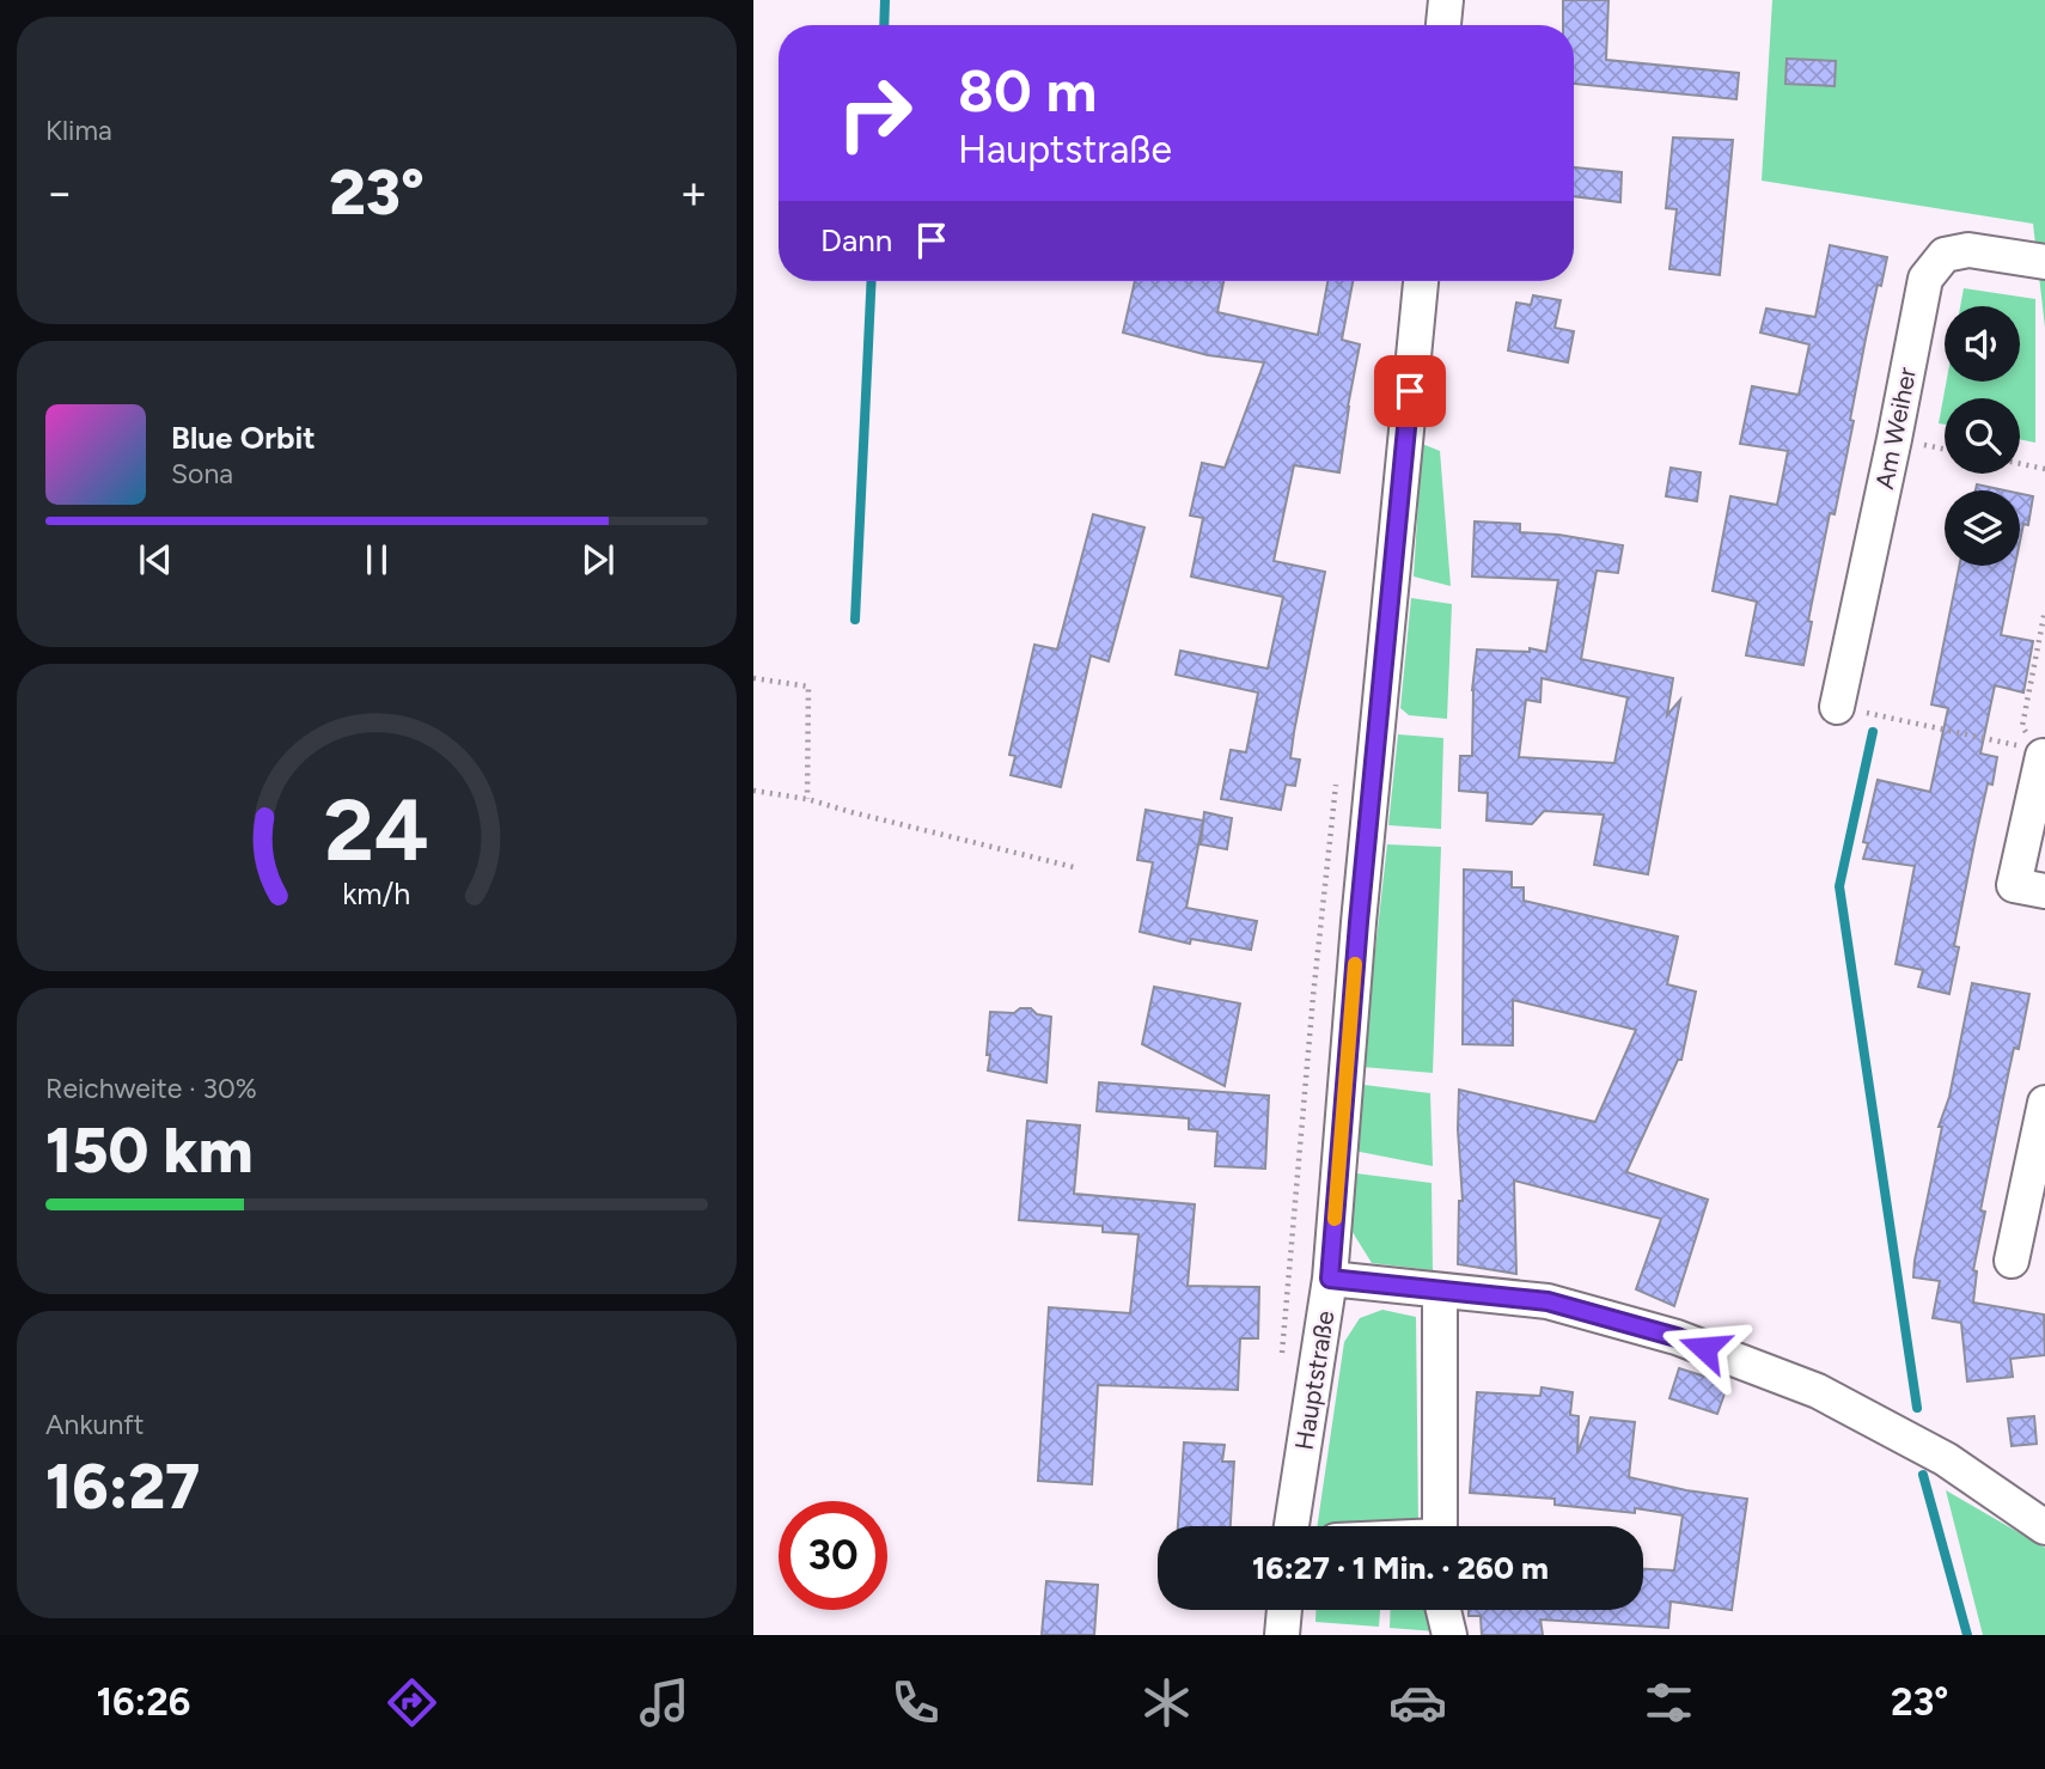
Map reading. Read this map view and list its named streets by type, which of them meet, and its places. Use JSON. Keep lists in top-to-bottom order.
{
  "streets": {
    "street": ["Am Weiher", "Hauptstraße"]
  },
  "page": {
    "tile": [
      "Klima",
      ["Reichweite · 30%", "150 km"],
      ["Ankunft", "16:27"]
    ],
    "turn": ["80 m", "Hauptstraße"],
    "heat": ["−", "23°", "+"],
    "then": "Dann",
    "song": ["Blue Orbit", "Sona"],
    "limit": "30",
    "trip": "16:27 · 1 Min. · 260 m",
    "tabs": ["16:26", "23°"],
    "gauge": ["24", "km/h"]
  }
}
